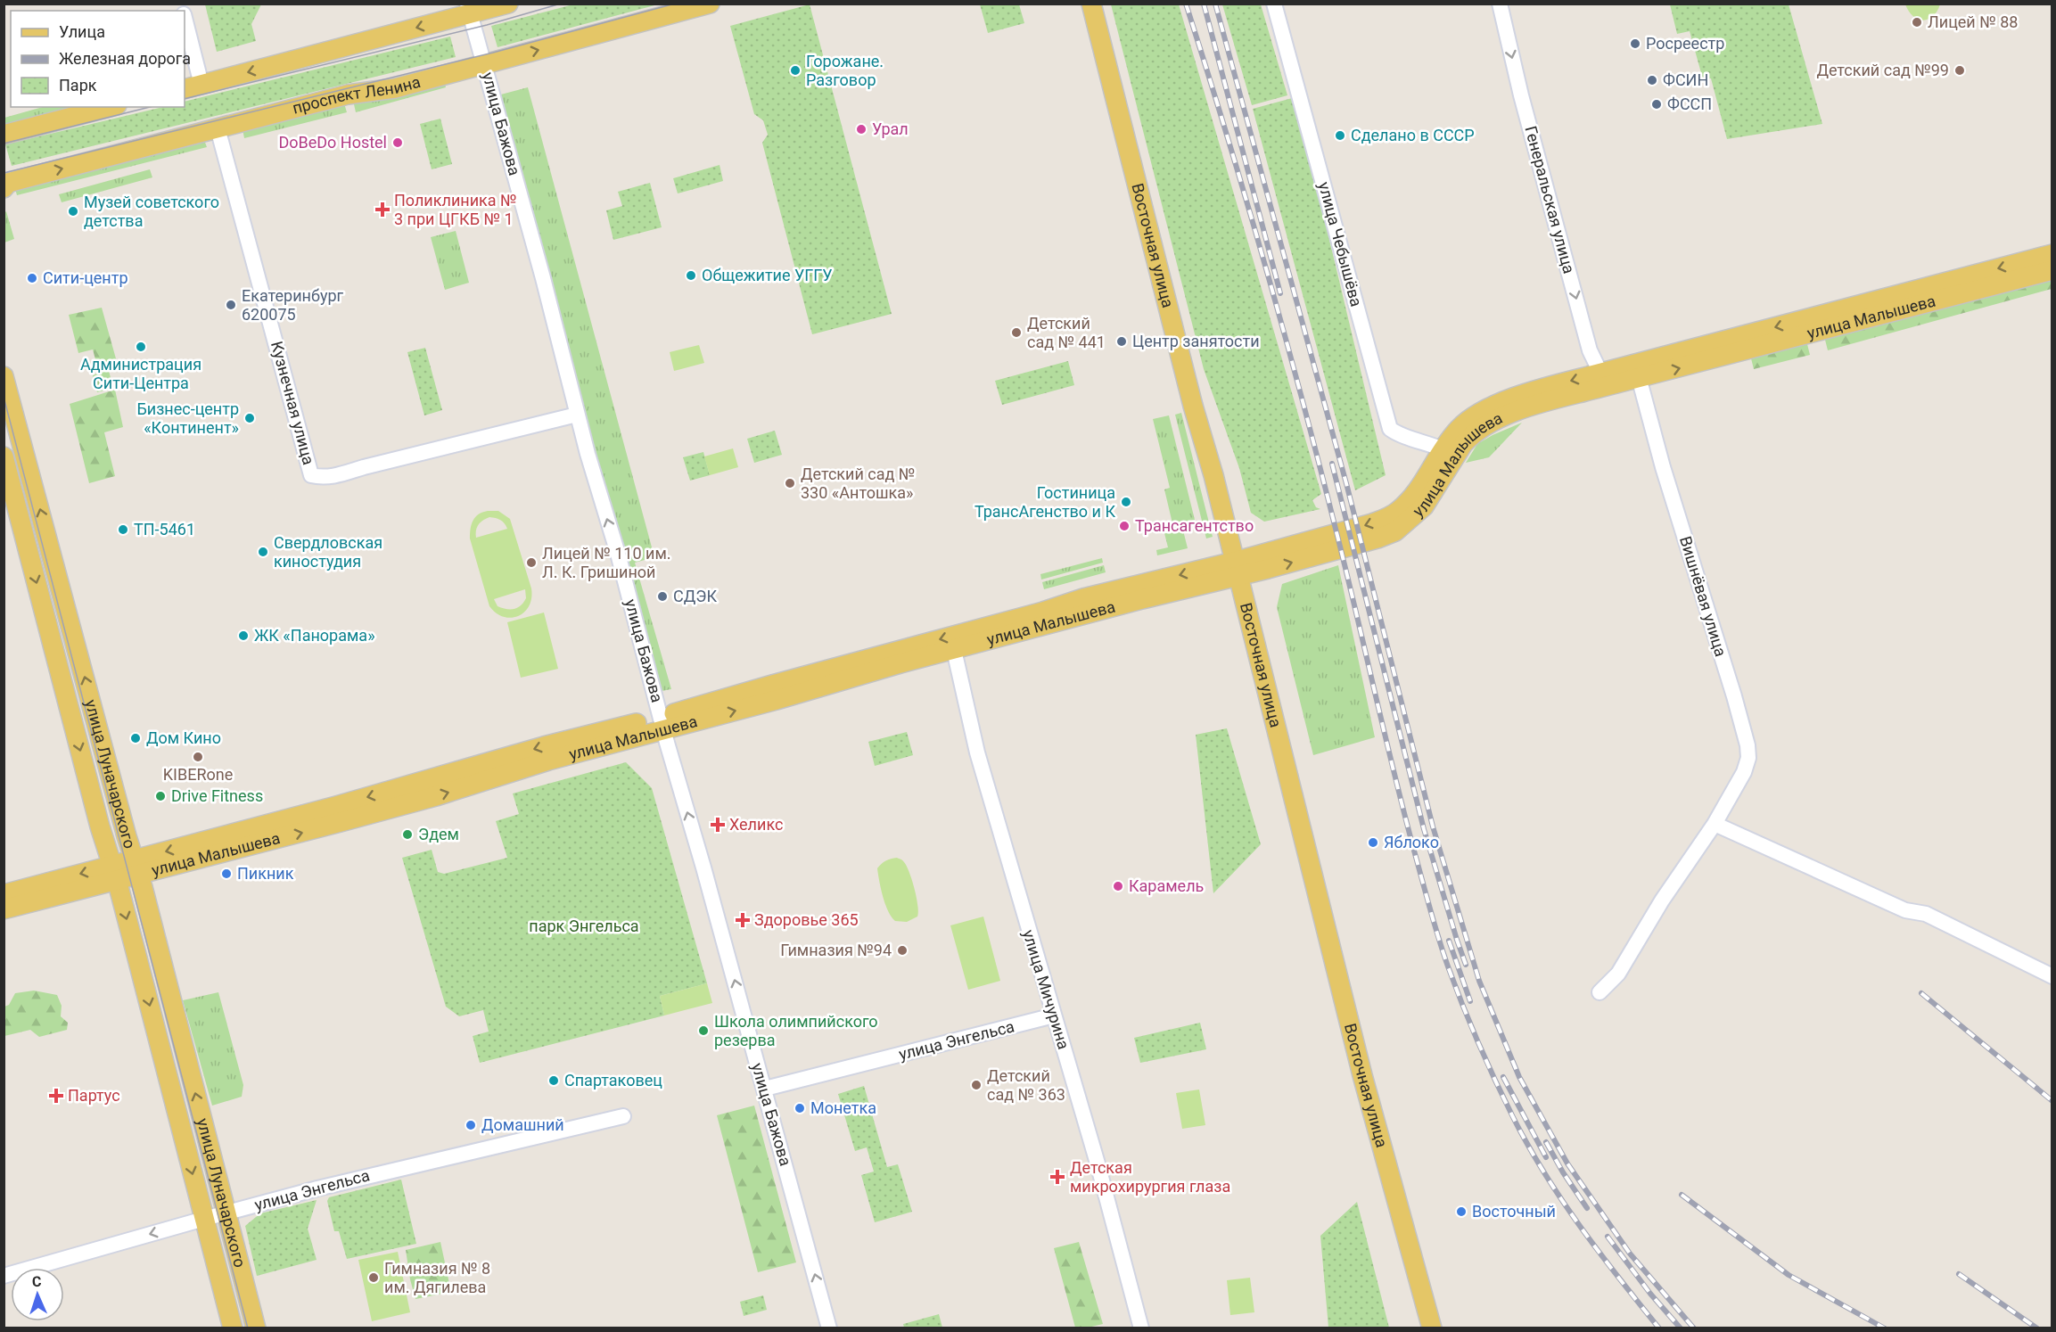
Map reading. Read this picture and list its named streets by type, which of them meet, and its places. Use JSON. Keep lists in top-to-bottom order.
{
  "streets": {
    "main road": [
      "проспект Ленина",
      "Восточная улица",
      "улица Малышева",
      "улица Луначарского"
    ],
    "street": [
      "улица Бажова",
      "Генеральская улица",
      "улица Чебышёва",
      "Кузнечная улица",
      "Вишнёвая улица",
      "улица Мичурина",
      "улица Энгельса"
    ]
  },
  "crossings": [
    ["проспект Ленина", "улица Бажова"],
    ["проспект Ленина", "Кузнечная улица"],
    ["улица Бажова", "улица Малышева"],
    ["улица Бажова", "Кузнечная улица"],
    ["улица Бажова", "улица Энгельса"],
    ["Генеральская улица", "улица Малышева"],
    ["улица Чебышёва", "улица Малышева"],
    ["Восточная улица", "улица Малышева"],
    ["улица Малышева", "Вишнёвая улица"],
    ["улица Малышева", "улица Луначарского"],
    ["улица Малышева", "улица Мичурина"],
    ["улица Луначарского", "улица Энгельса"],
    ["улица Мичурина", "улица Энгельса"]
  ],
  "one_way": ["улица Бажова", "Генеральская улица"],
  "parks": ["парк Энгельса"],
  "places": {
    "other": [
      "Лицей № 88",
      "Росреестр",
      "Горожане. Разговор",
      "Детский сад №99",
      "ФСИН",
      "ФССП",
      "Урал",
      "Сделано в СССР",
      "DoBeDo Hostel",
      "Музей советского детства",
      "Общежитие УГГУ",
      "Сити-центр",
      "Екатеринбург 620075",
      "Детский сад № 441",
      "Центр занятости",
      "Администрация Сити-Центра",
      "Бизнес-центр «Континент»",
      "Детский сад № 330 «Антошка»",
      "Гостиница ТрансАгенство и К",
      "Трансагентство",
      "ТП-5461",
      "Свердловская киностудия",
      "Лицей № 110 им. Л. К. Гришиной",
      "СДЭК",
      "ЖК «Панорама»",
      "Дом Кино",
      "KIBERone",
      "Drive Fitness",
      "Эдем",
      "Яблоко",
      "Пикник",
      "Карамель",
      "Гимназия №94",
      "Школа олимпийского резерва",
      "Спартаковец",
      "Детский сад № 363",
      "Монетка",
      "Домашний",
      "Восточный",
      "Гимназия № 8 им. Дягилева"
    ],
    "health": [
      "Поликлиника № 3 при ЦГКБ № 1",
      "Хеликс",
      "Здоровье 365",
      "Партус",
      "Детская микрохирургия глаза"
    ]
  },
  "legend": ["Улица", "Железная дорога", "Парк"],
  "north": "top"
}
